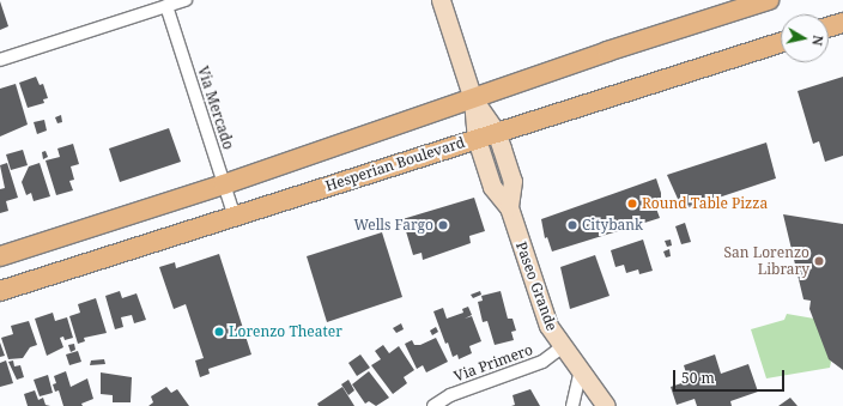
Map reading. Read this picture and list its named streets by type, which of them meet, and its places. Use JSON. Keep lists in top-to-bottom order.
{
  "streets": {
    "main road": ["Hesperian Boulevard"],
    "street": ["Via Mercado", "Paseo Grande", "Via Primero"]
  },
  "crossings": [
    ["Via Mercado", "Hesperian Boulevard"],
    ["Hesperian Boulevard", "Paseo Grande"],
    ["Paseo Grande", "Via Primero"]
  ],
  "places": [
    "Round Table Pizza",
    "Wells Fargo",
    "Citybank",
    "San Lorenzo Library",
    "Lorenzo Theater"
  ],
  "scale_bar": "50 m",
  "north": "right"
}
